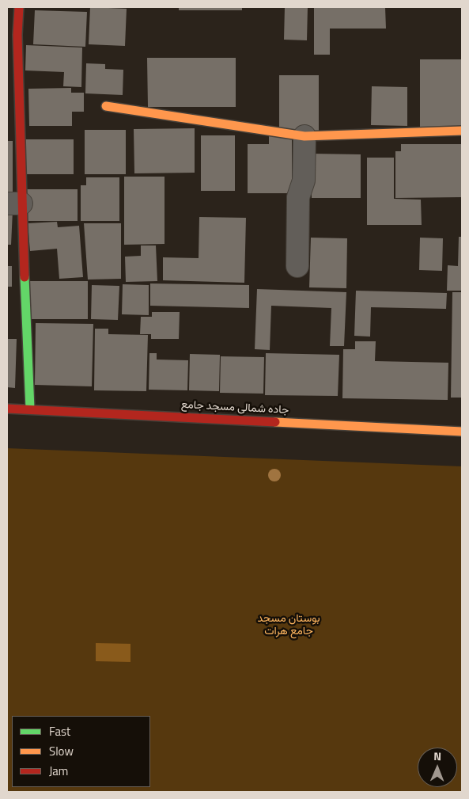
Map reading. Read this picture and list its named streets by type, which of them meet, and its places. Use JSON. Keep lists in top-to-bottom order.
{
  "streets": {
    "street": ["جاده شمالی مسجد جامع"]
  },
  "parks": ["بوستان مسجد جامع هرات"],
  "legend": ["Fast", "Slow", "Jam"],
  "north": "top"
}
